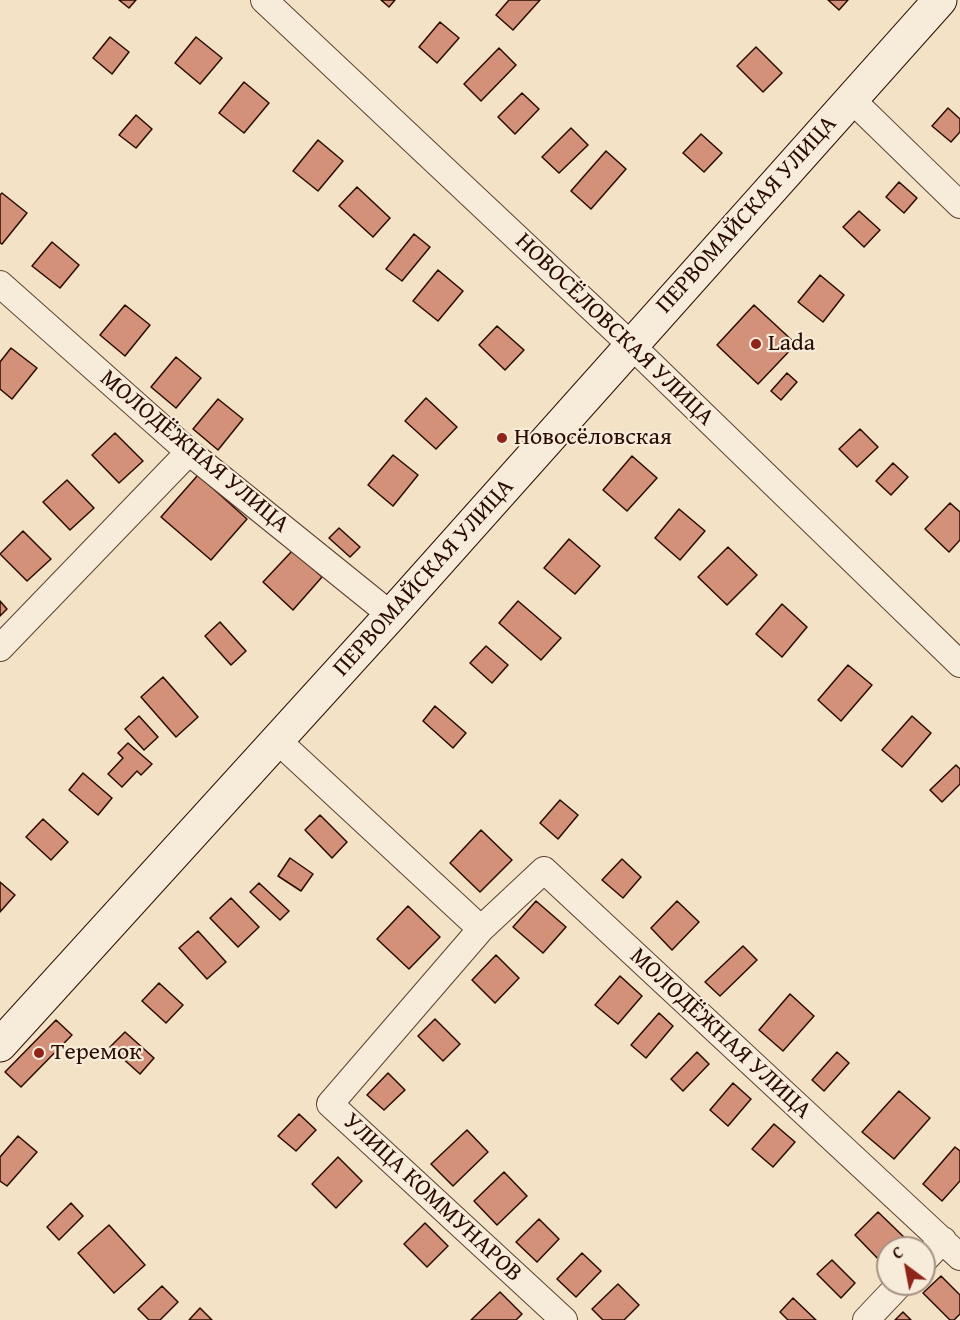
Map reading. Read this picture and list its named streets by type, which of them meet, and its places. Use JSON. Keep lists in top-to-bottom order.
{
  "streets": {
    "main road": ["ПЕРВОМАЙСКАЯ УЛИЦА"],
    "street": ["НОВОСЁЛОВСКАЯ УЛИЦА", "МОЛОДЁЖНАЯ УЛИЦА", "УЛИЦА КОММУНАРОВ"]
  },
  "crossings": [
    ["ПЕРВОМАЙСКАЯ УЛИЦА", "НОВОСЁЛОВСКАЯ УЛИЦА"],
    ["ПЕРВОМАЙСКАЯ УЛИЦА", "МОЛОДЁЖНАЯ УЛИЦА"],
    ["МОЛОДЁЖНАЯ УЛИЦА", "УЛИЦА КОММУНАРОВ"]
  ],
  "places": ["Lada", "Новосёловская", "Теремок"],
  "north": "top left"
}
